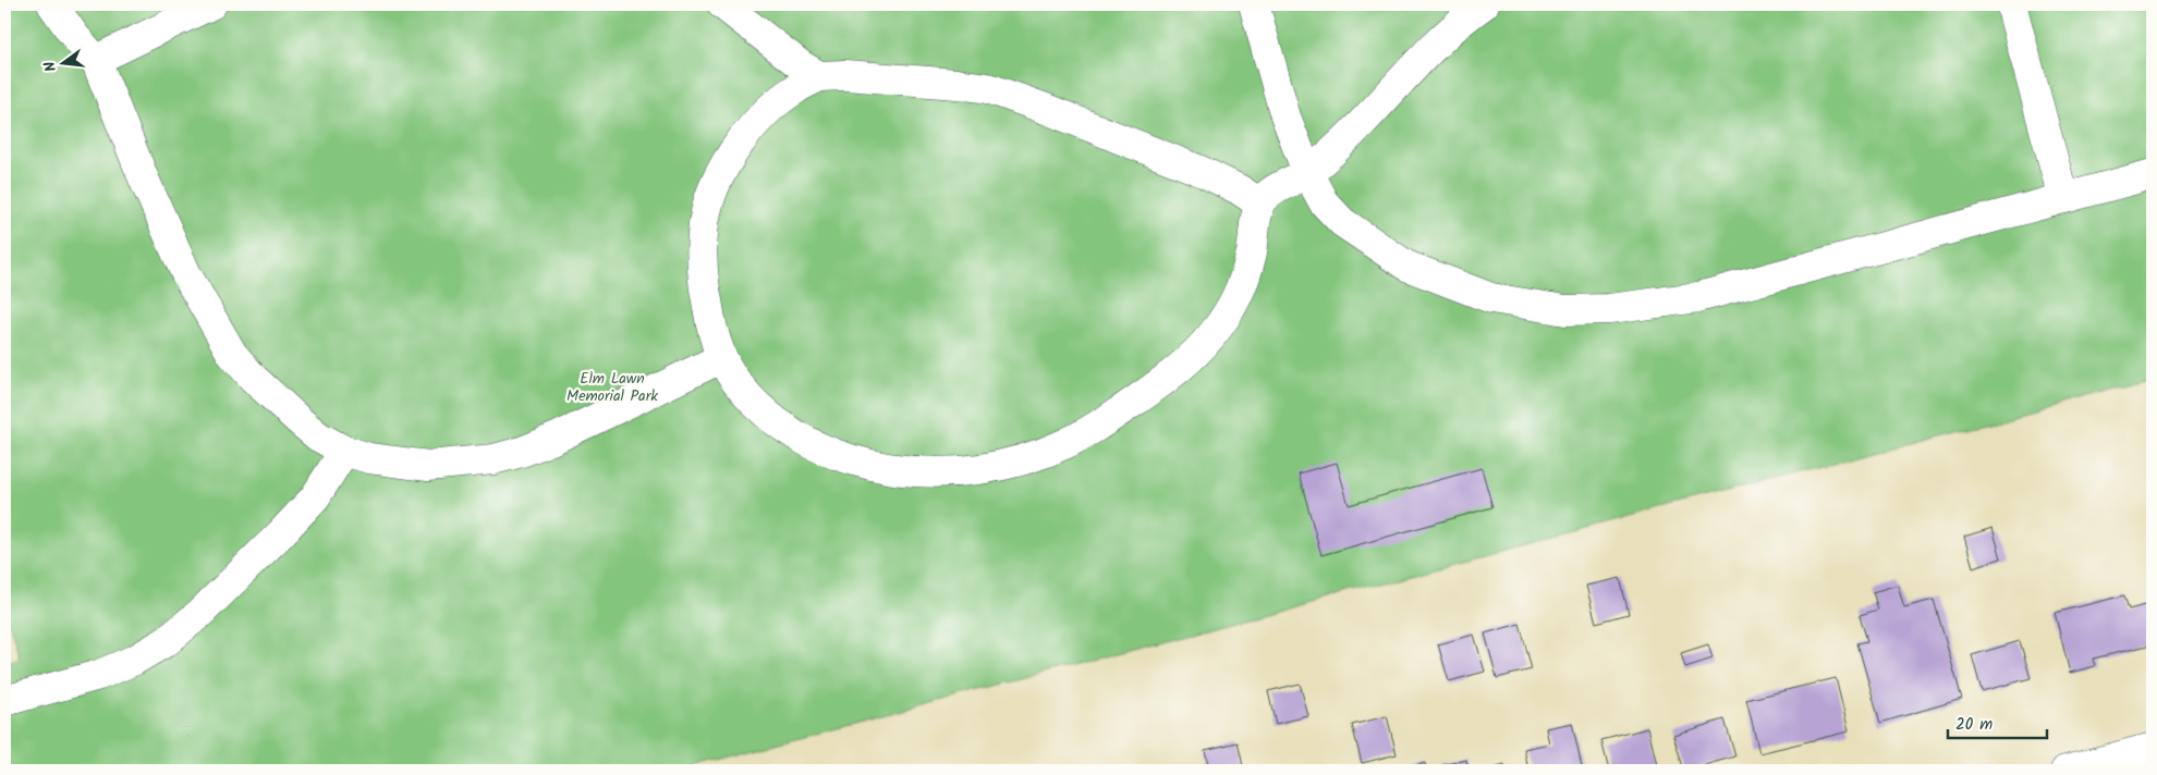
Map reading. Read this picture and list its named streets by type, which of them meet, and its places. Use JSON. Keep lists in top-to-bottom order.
{
  "parks": ["Elm Lawn Memorial Park"],
  "scale_bar": "20 m",
  "north": "left"
}
